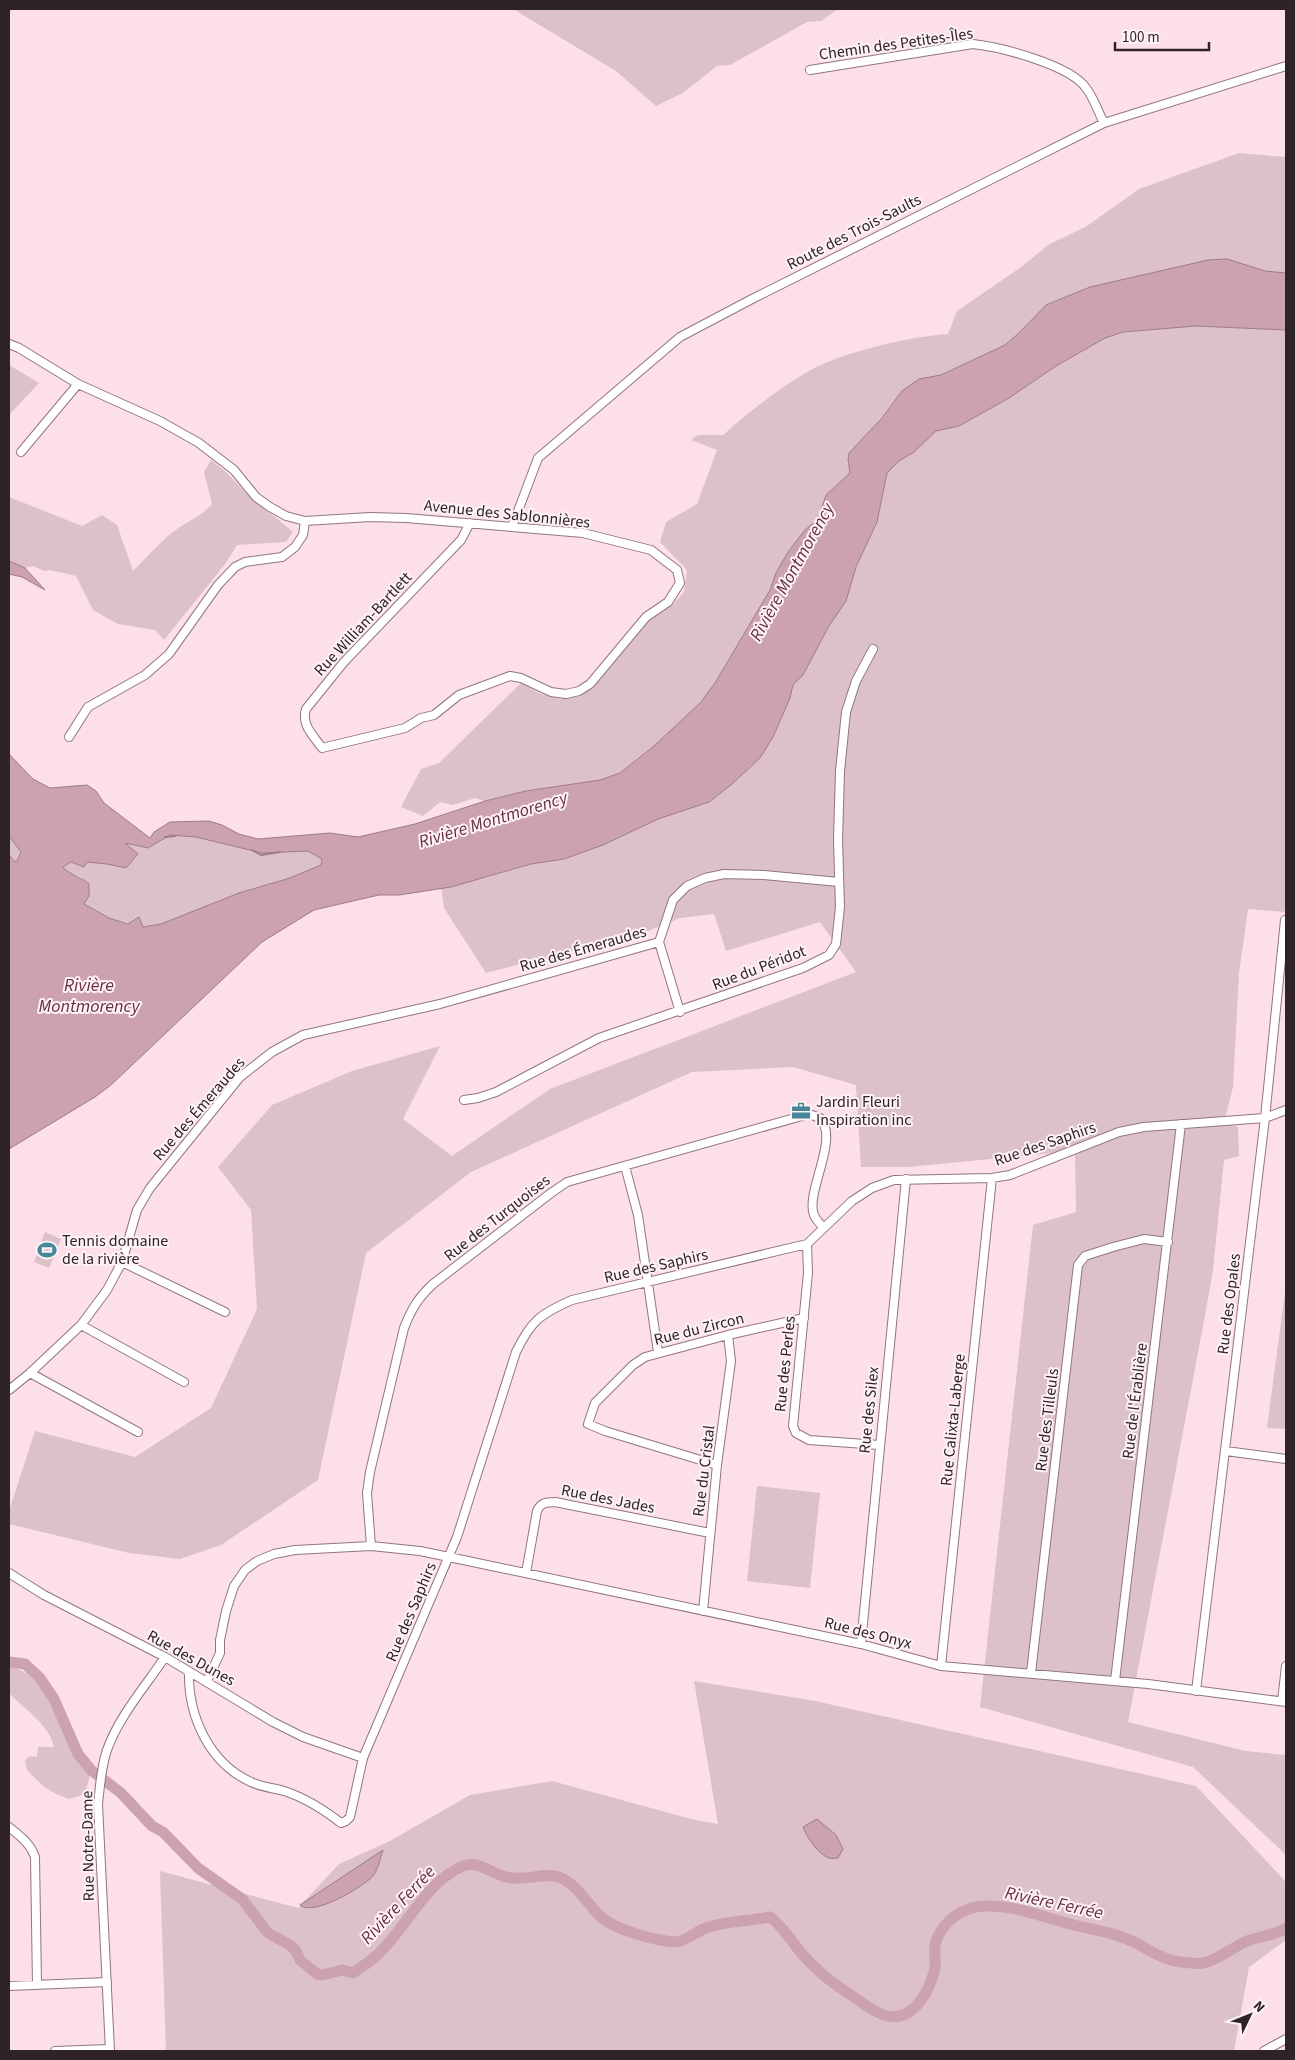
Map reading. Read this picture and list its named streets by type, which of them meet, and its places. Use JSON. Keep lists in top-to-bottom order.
{
  "streets": {
    "street": [
      "Chemin des Petites-Îles",
      "Route des Trois-Saults",
      "Avenue des Sablonnières",
      "Rue William-Bartlett",
      "Rue des Émeraudes",
      "Rue du Péridot",
      "Rue des Saphirs",
      "Rue des Turquoises",
      "Rue des Opales",
      "Rue du Zircon",
      "Rue des Perles",
      "Rue de l'Érablière",
      "Rue des Silex",
      "Rue Calixta-Laberge",
      "Rue des Tilleuls",
      "Rue du Cristal",
      "Rue des Jades",
      "Rue des Onyx",
      "Rue des Dunes",
      "Rue Notre-Dame"
    ]
  },
  "crossings": [
    ["Chemin des Petites-Îles", "Route des Trois-Saults"],
    ["Route des Trois-Saults", "Avenue des Sablonnières"],
    ["Avenue des Sablonnières", "Rue William-Bartlett"],
    ["Rue des Saphirs", "Rue des Turquoises"],
    ["Rue des Saphirs", "Rue des Opales"],
    ["Rue des Saphirs", "Rue des Perles"],
    ["Rue des Saphirs", "Rue de l'Érablière"],
    ["Rue des Saphirs", "Rue des Silex"],
    ["Rue des Saphirs", "Rue Calixta-Laberge"],
    ["Rue des Saphirs", "Rue des Onyx"],
    ["Rue des Saphirs", "Rue des Dunes"],
    ["Rue des Turquoises", "Rue des Onyx"],
    ["Rue des Opales", "Rue des Onyx"],
    ["Rue du Zircon", "Rue des Perles"],
    ["Rue du Zircon", "Rue du Cristal"],
    ["Rue des Perles", "Rue des Silex"],
    ["Rue de l'Érablière", "Rue des Tilleuls"],
    ["Rue de l'Érablière", "Rue des Onyx"],
    ["Rue des Silex", "Rue des Onyx"],
    ["Rue Calixta-Laberge", "Rue des Onyx"],
    ["Rue des Tilleuls", "Rue des Onyx"],
    ["Rue du Cristal", "Rue des Jades"],
    ["Rue du Cristal", "Rue des Onyx"],
    ["Rue des Jades", "Rue des Onyx"],
    ["Rue des Onyx", "Rue des Dunes"],
    ["Rue des Dunes", "Rue Notre-Dame"]
  ],
  "water": ["Rivière Montmorency", "Rivière Ferrée"],
  "places": {
    "office": ["Jardin Fleuri Inspiration inc"],
    "sports": ["Tennis domaine de la rivière"]
  },
  "scale_bar": "100 m",
  "north": "top right"
}
